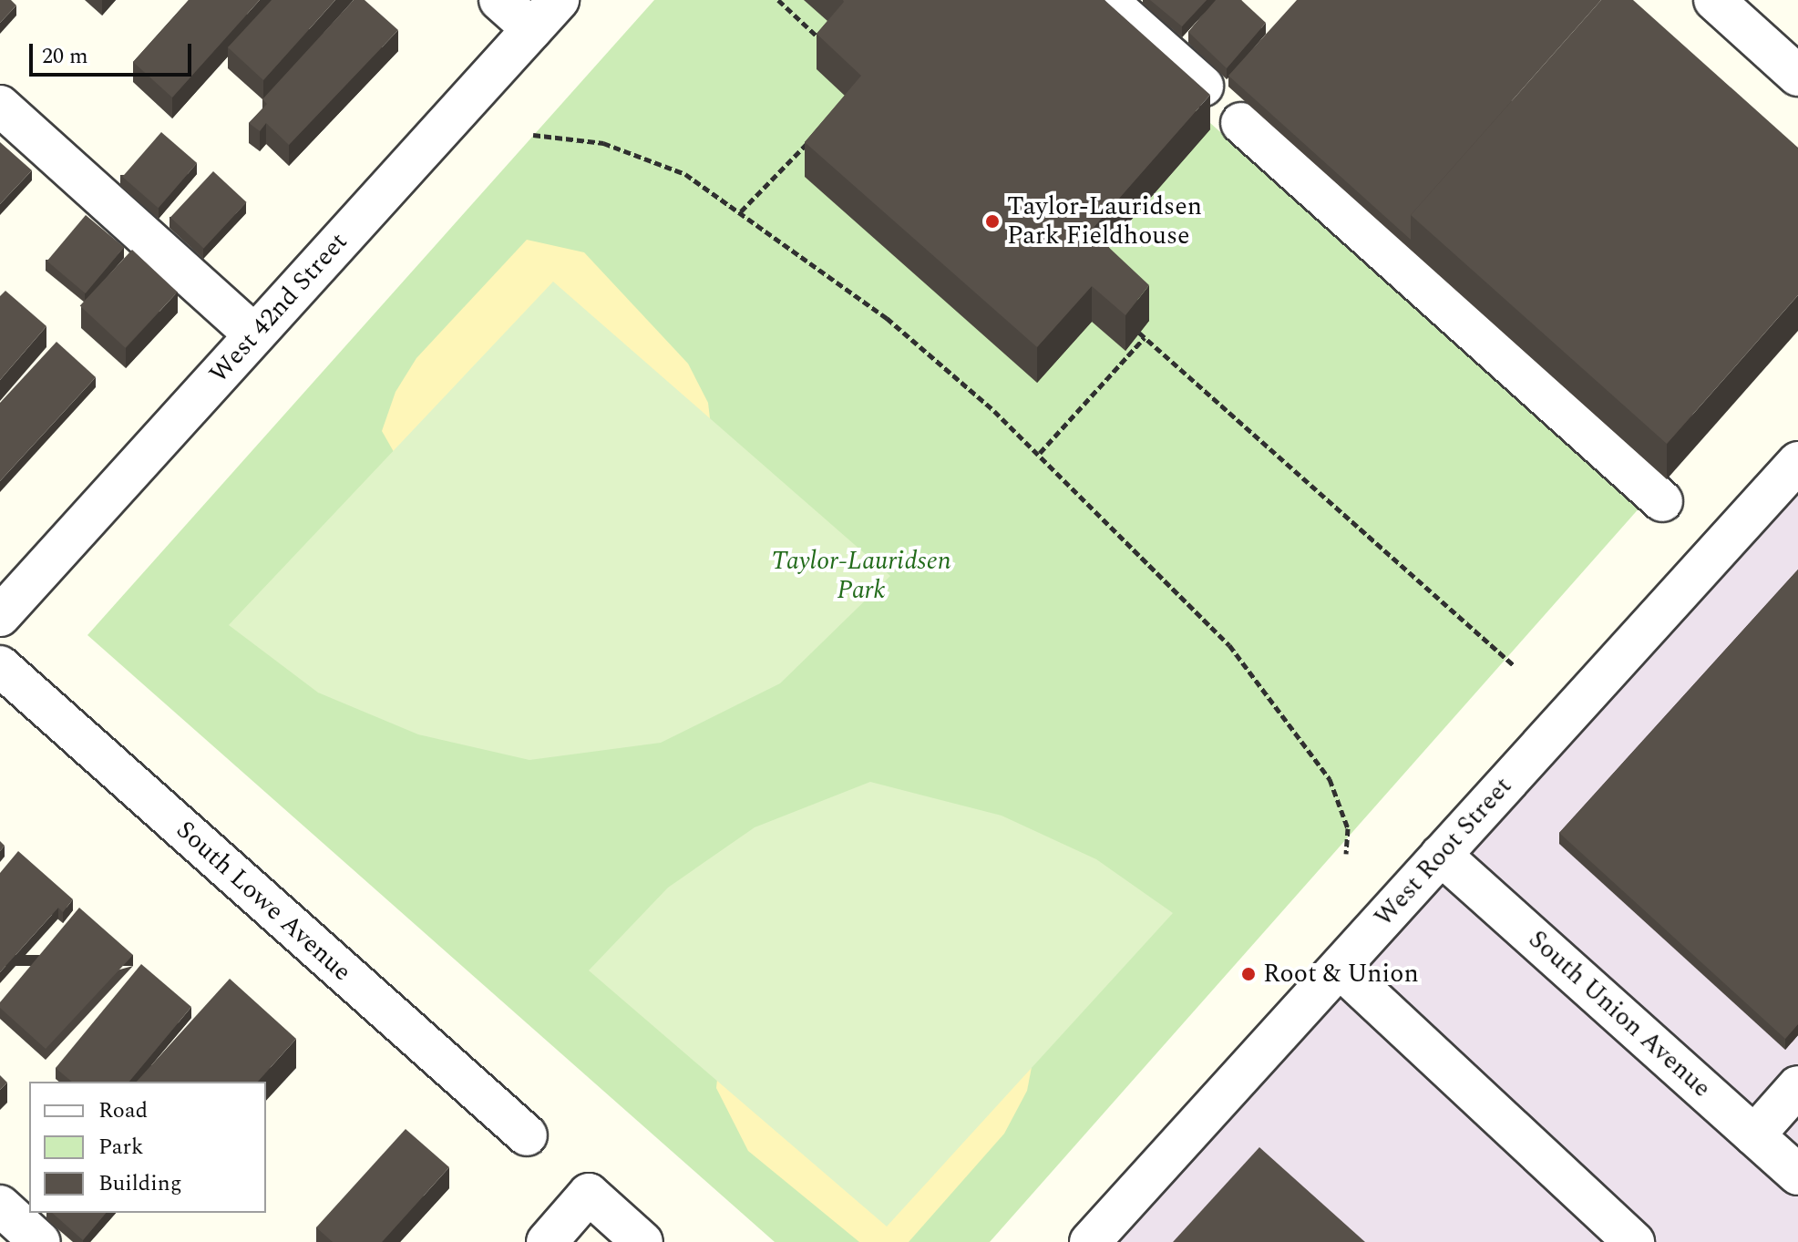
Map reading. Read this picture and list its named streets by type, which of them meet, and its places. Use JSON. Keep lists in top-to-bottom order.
{
  "streets": {
    "street": [
      "West 42nd Street",
      "West Root Street",
      "South Lowe Avenue",
      "South Union Avenue"
    ]
  },
  "crossings": [
    ["West Root Street", "South Union Avenue"]
  ],
  "parks": ["Taylor-Lauridsen Park"],
  "places": ["Taylor-Lauridsen Park Fieldhouse", "Root & Union"],
  "legend": ["Road", "Park", "Building"],
  "scale_bar": "20 m"
}
